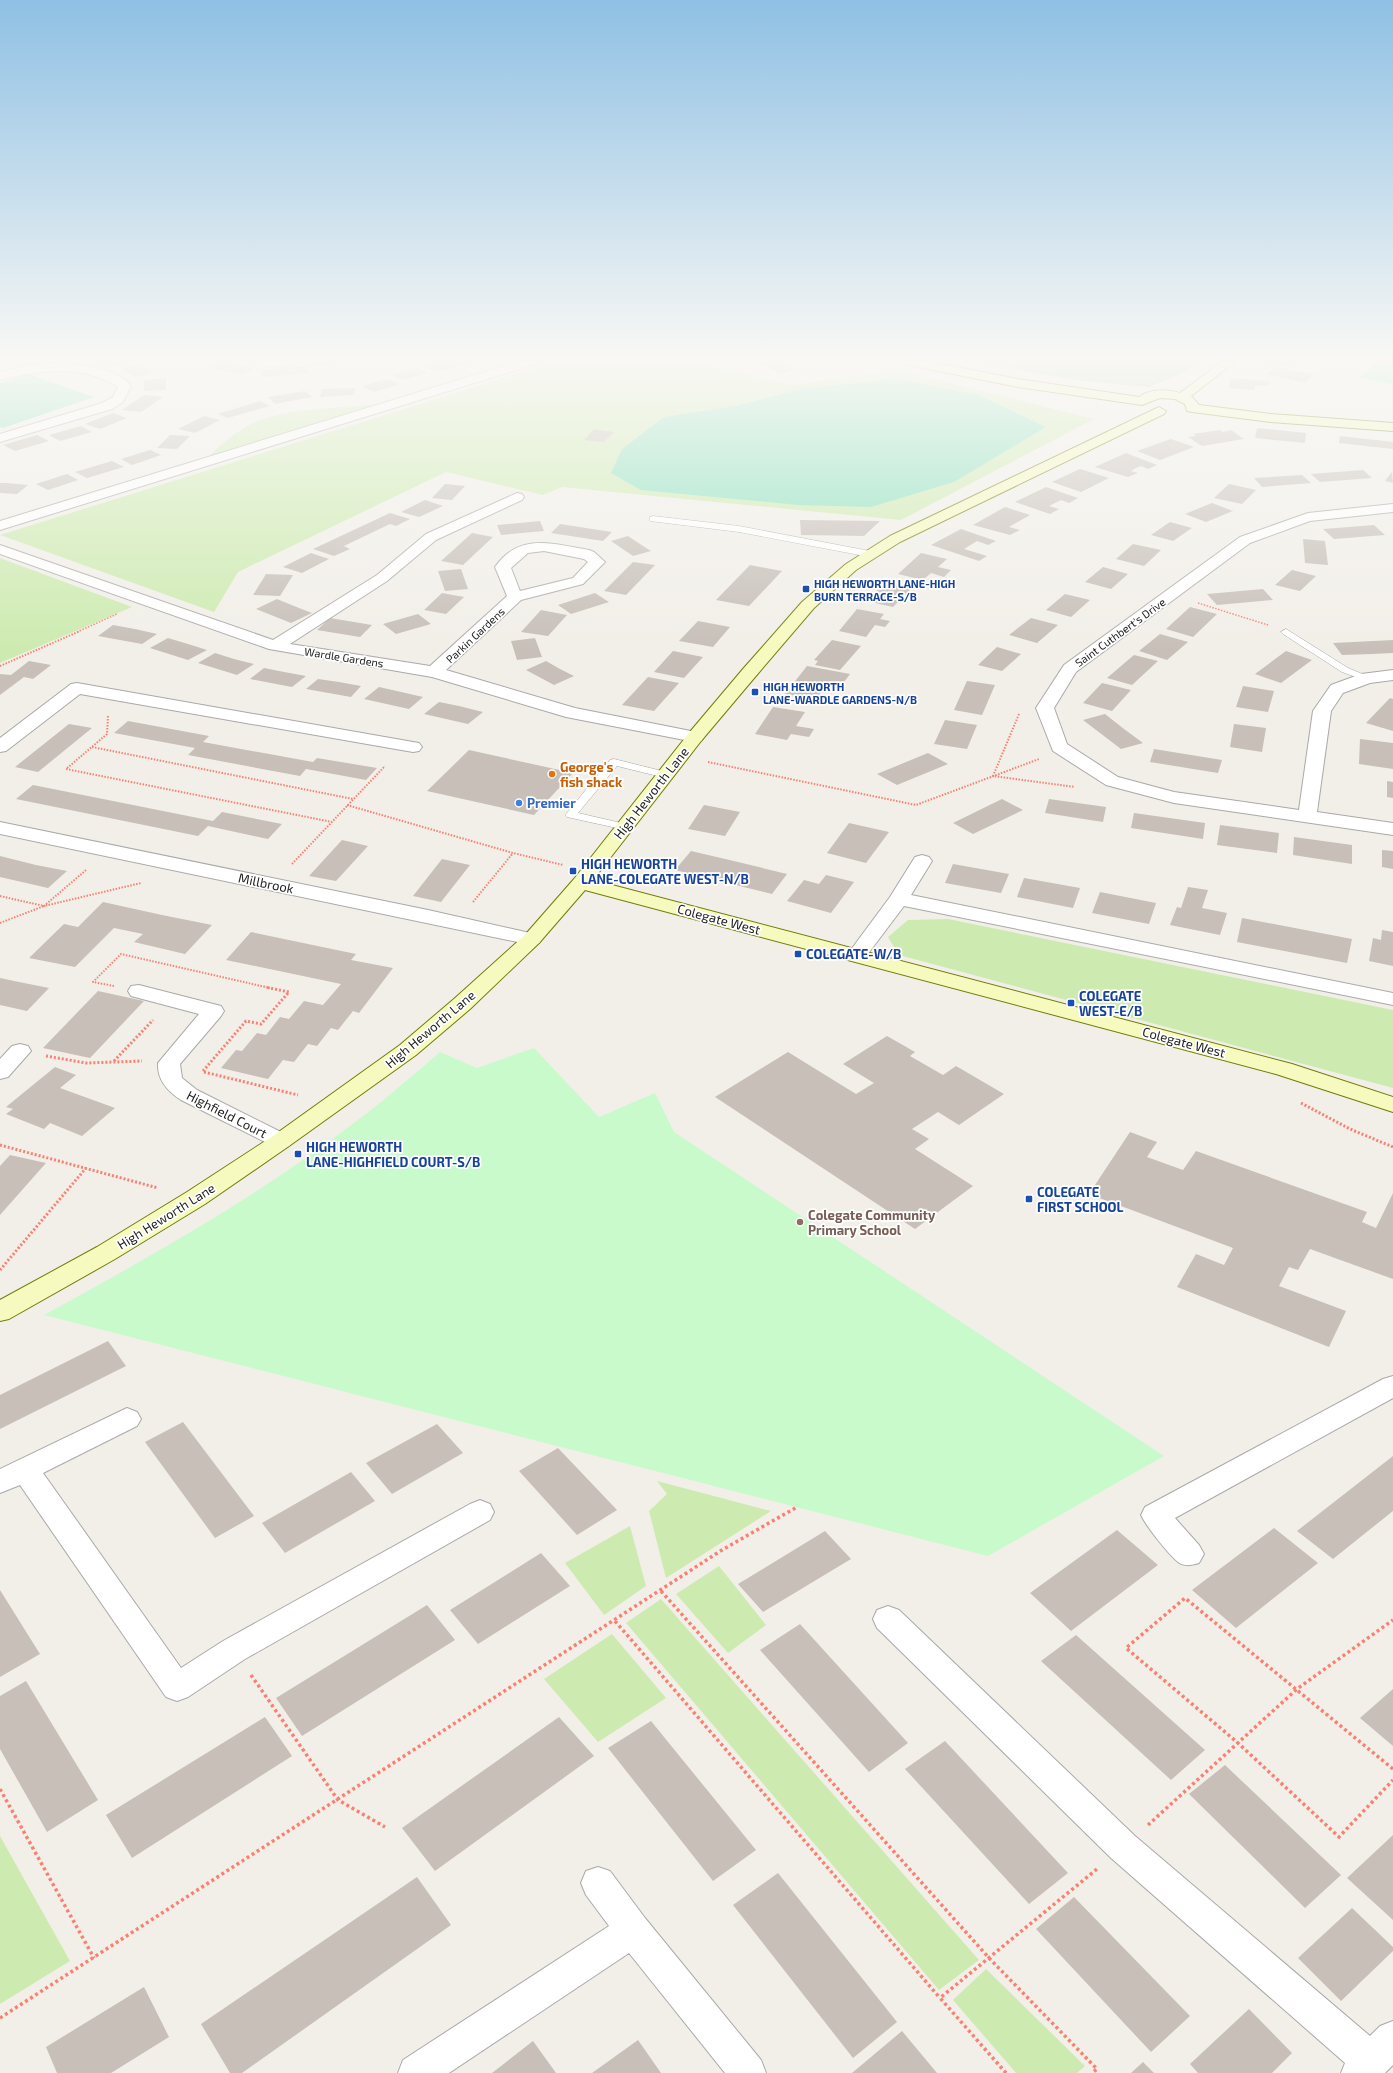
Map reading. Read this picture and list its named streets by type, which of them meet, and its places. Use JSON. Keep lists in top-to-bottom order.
{
  "streets": {
    "street": [
      "Saint Cuthbert's Drive",
      "Parkin Gardens",
      "Wardle Gardens",
      "High Heworth Lane",
      "Millbrook",
      "Colegate West",
      "Highfield Court"
    ]
  },
  "crossings": [
    ["Parkin Gardens", "Wardle Gardens"],
    ["Wardle Gardens", "High Heworth Lane"],
    ["High Heworth Lane", "Millbrook"],
    ["High Heworth Lane", "Colegate West"],
    ["High Heworth Lane", "Highfield Court"]
  ],
  "places": {
    "transit": [
      "HIGH HEWORTH LANE-HIGH BURN TERRACE-S/B",
      "HIGH HEWORTH LANE-WARDLE GARDENS-N/B",
      "HIGH HEWORTH LANE-COLEGATE WEST-N/B",
      "COLEGATE-W/B",
      "COLEGATE WEST-E/B",
      "HIGH HEWORTH LANE-HIGHFIELD COURT-S/B",
      "COLEGATE FIRST SCHOOL"
    ],
    "other": ["George's fish shack", "Premier", "Colegate Community Primary School"]
  }
}
